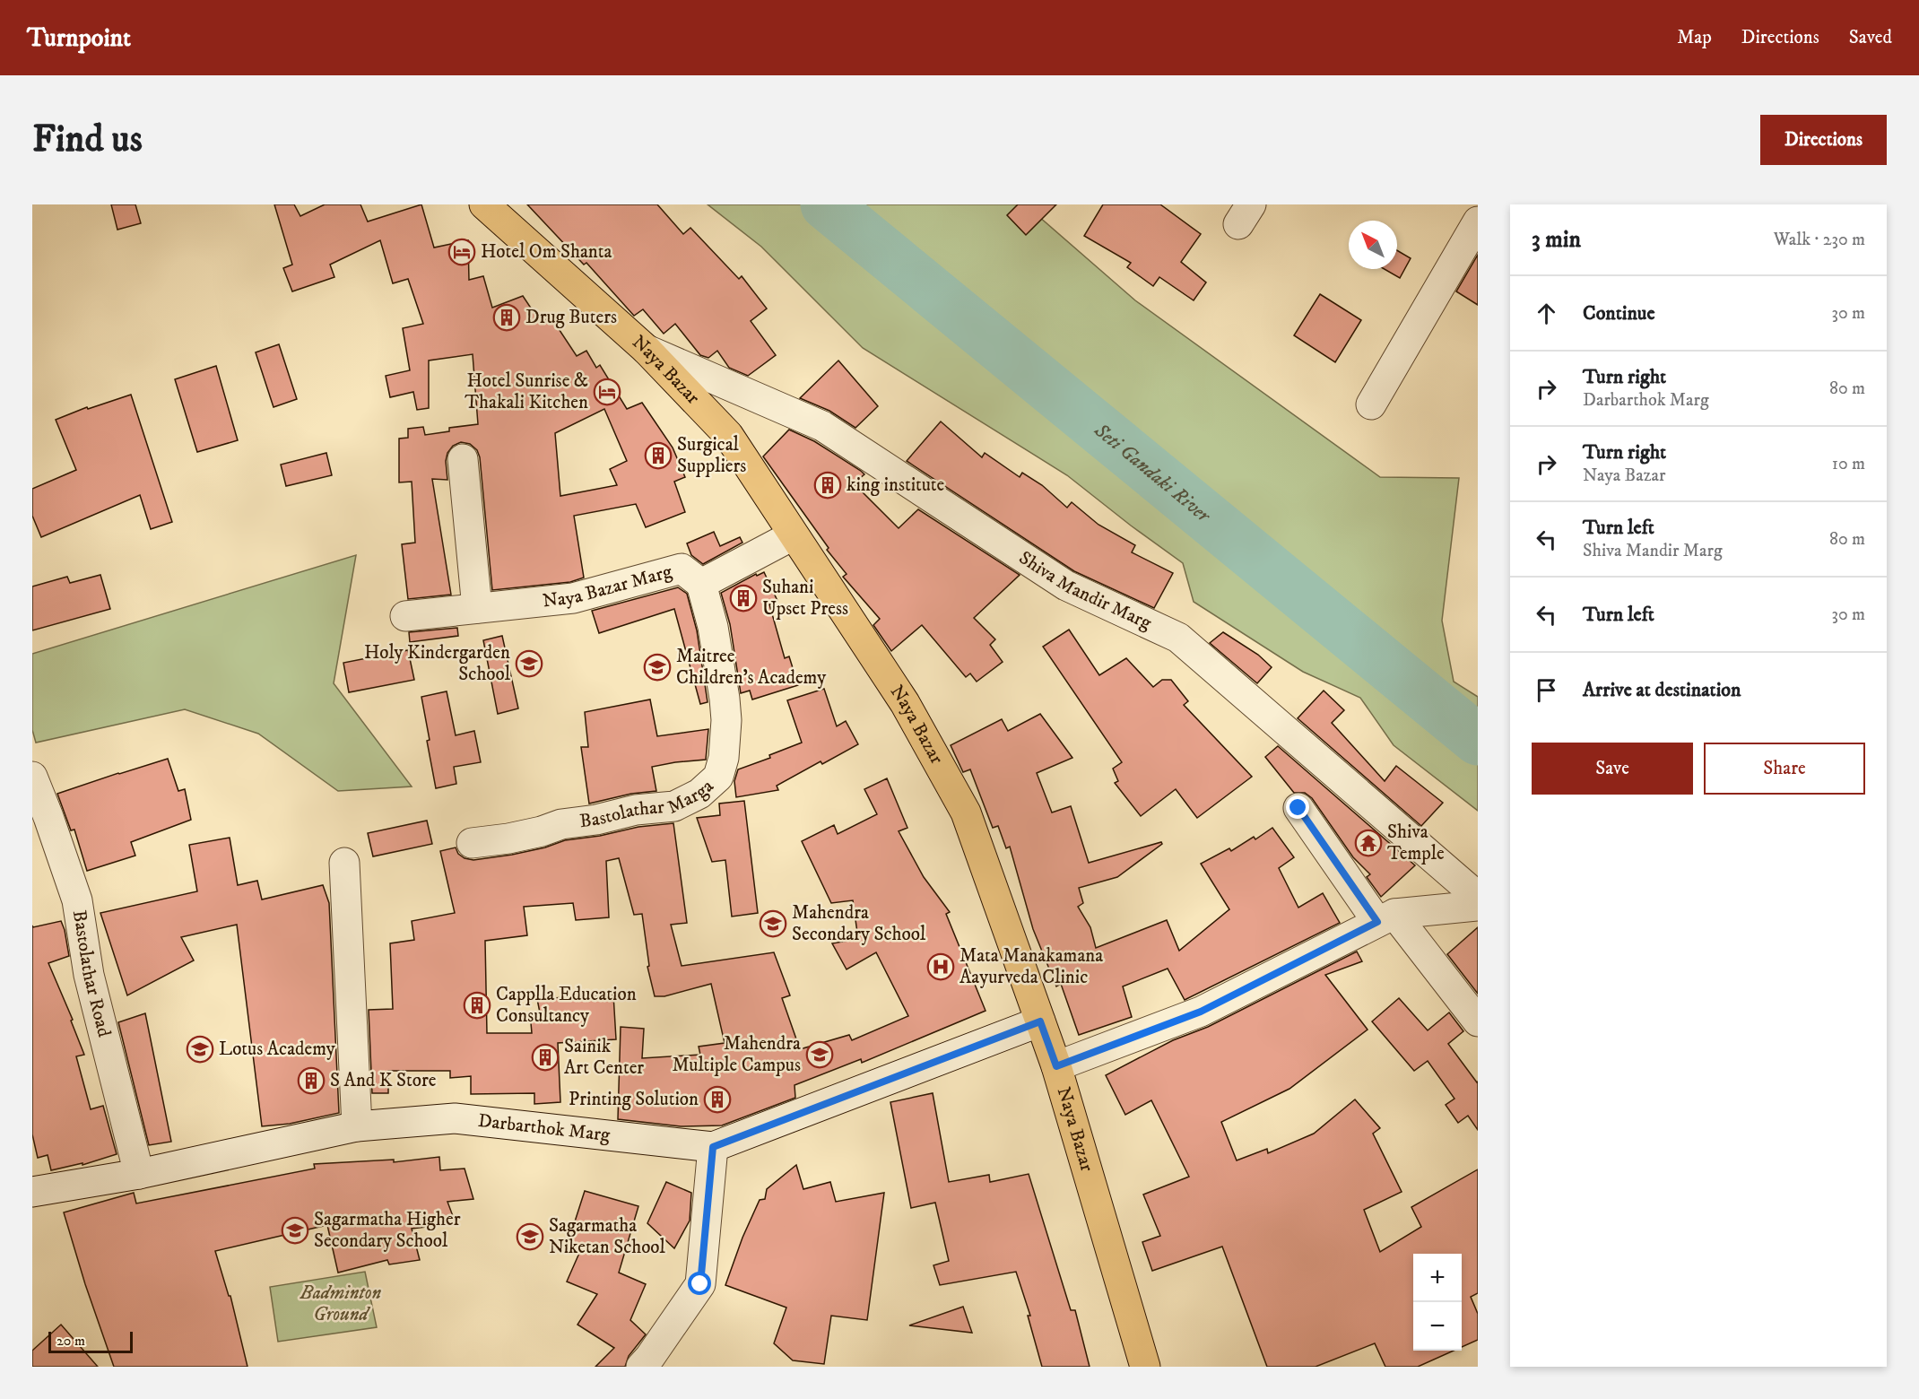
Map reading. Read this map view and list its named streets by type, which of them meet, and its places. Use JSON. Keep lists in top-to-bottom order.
{
  "streets": {
    "main road": ["Naya Bazar"],
    "street": [
      "Naya Bazar Marg",
      "Shiva Mandir Marg",
      "Bastolathar Marga",
      "Bastolathar Road",
      "Darbarthok Marg"
    ]
  },
  "crossings": [
    ["Naya Bazar", "Naya Bazar Marg"],
    ["Naya Bazar", "Shiva Mandir Marg"],
    ["Naya Bazar", "Darbarthok Marg"],
    ["Naya Bazar Marg", "Bastolathar Marga"],
    ["Bastolathar Road", "Darbarthok Marg"]
  ],
  "water": ["Seti Gandaki River"],
  "parks": ["Badminton Ground"],
  "places": {
    "hotel": ["Hotel Om Shanta", "Hotel Sunrise & Thakali Kitchen"],
    "building": [
      "Drug Buters",
      "Surgical Suppliers",
      "king institute",
      "Suhani Upset Press",
      "Capplla Education Consultancy",
      "Sainik Art Center",
      "S And K Store",
      "Printing Solution"
    ],
    "school or university": [
      "Holy Kindergarden School",
      "Maitree Children's Academy",
      "Mahendra Secondary School",
      "Lotus Academy",
      "Mahendra Multiple Campus",
      "Sagarmatha Higher Secondary School",
      "Sagarmatha Niketan School"
    ],
    "temple": ["Shiva Temple"],
    "hospital": ["Mata Manakamana Aayurveda Clinic"]
  },
  "scale_bar": "20 m",
  "north": "top left",
  "page": {
    "header": "Turnpoint",
    "nav": ["Map", "Directions", "Saved"],
    "buttons": [
      "Directions",
      ["Save", "Share"]
    ],
    "title": "Find us",
    "heading": ["3 min", "Walk · 230 m"],
    "list": [
      ["Continue", "30 m"],
      ["Turn right", "Darbarthok Marg", "80 m"],
      ["Turn right", "Naya Bazar", "10 m"],
      ["Turn left", "Shiva Mandir Marg", "80 m"],
      ["Turn left", "30 m"],
      "Arrive at destination"
    ],
    "map_buttons": ["+", "−"],
    "scale": "20 m"
  }
}
